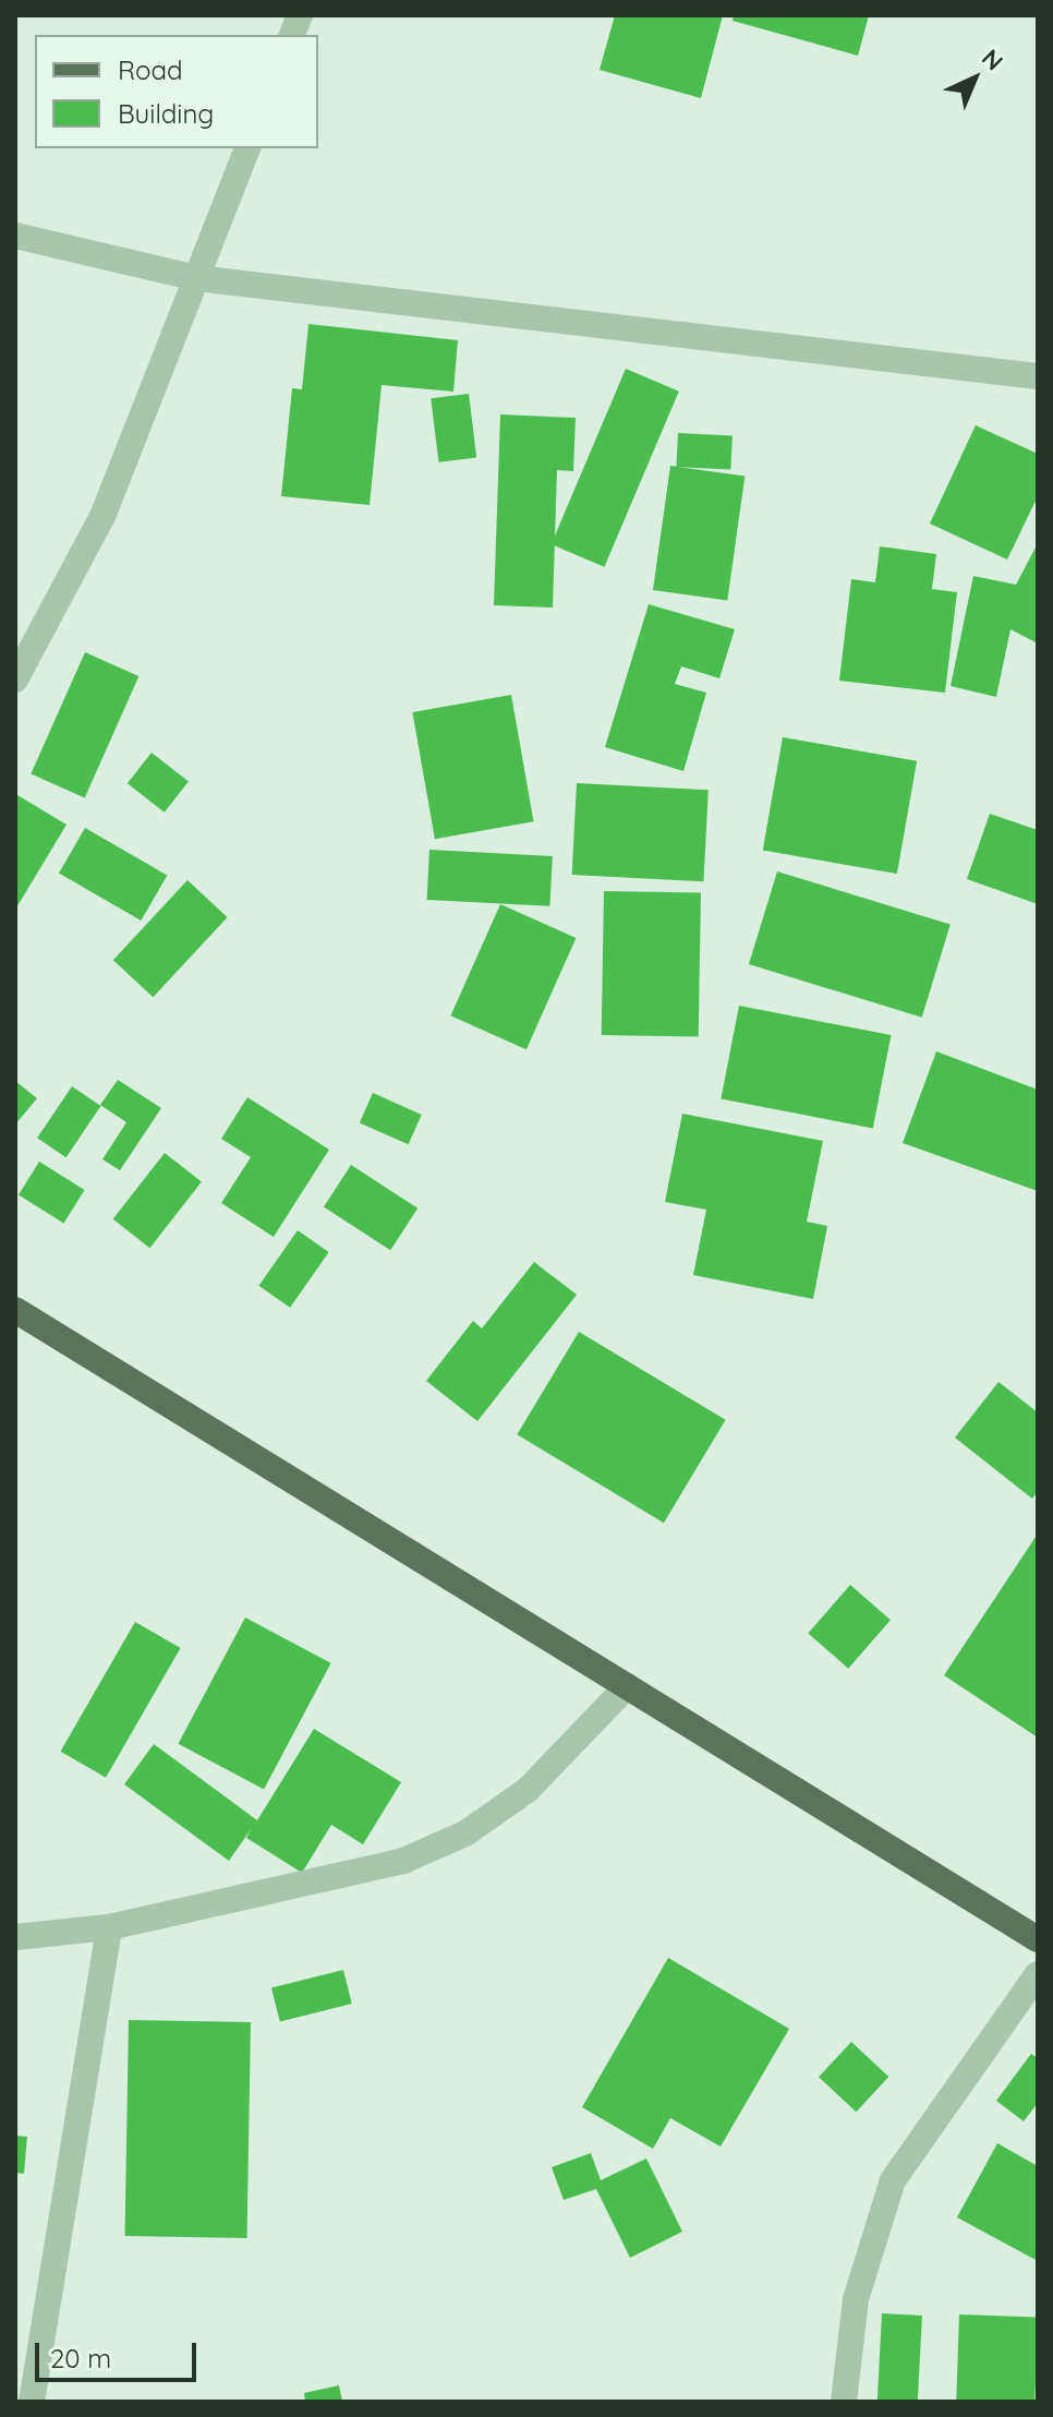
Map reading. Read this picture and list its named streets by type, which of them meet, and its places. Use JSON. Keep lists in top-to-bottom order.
{
  "legend": ["Road", "Building"],
  "scale_bar": "20 m",
  "north": "top right"
}
